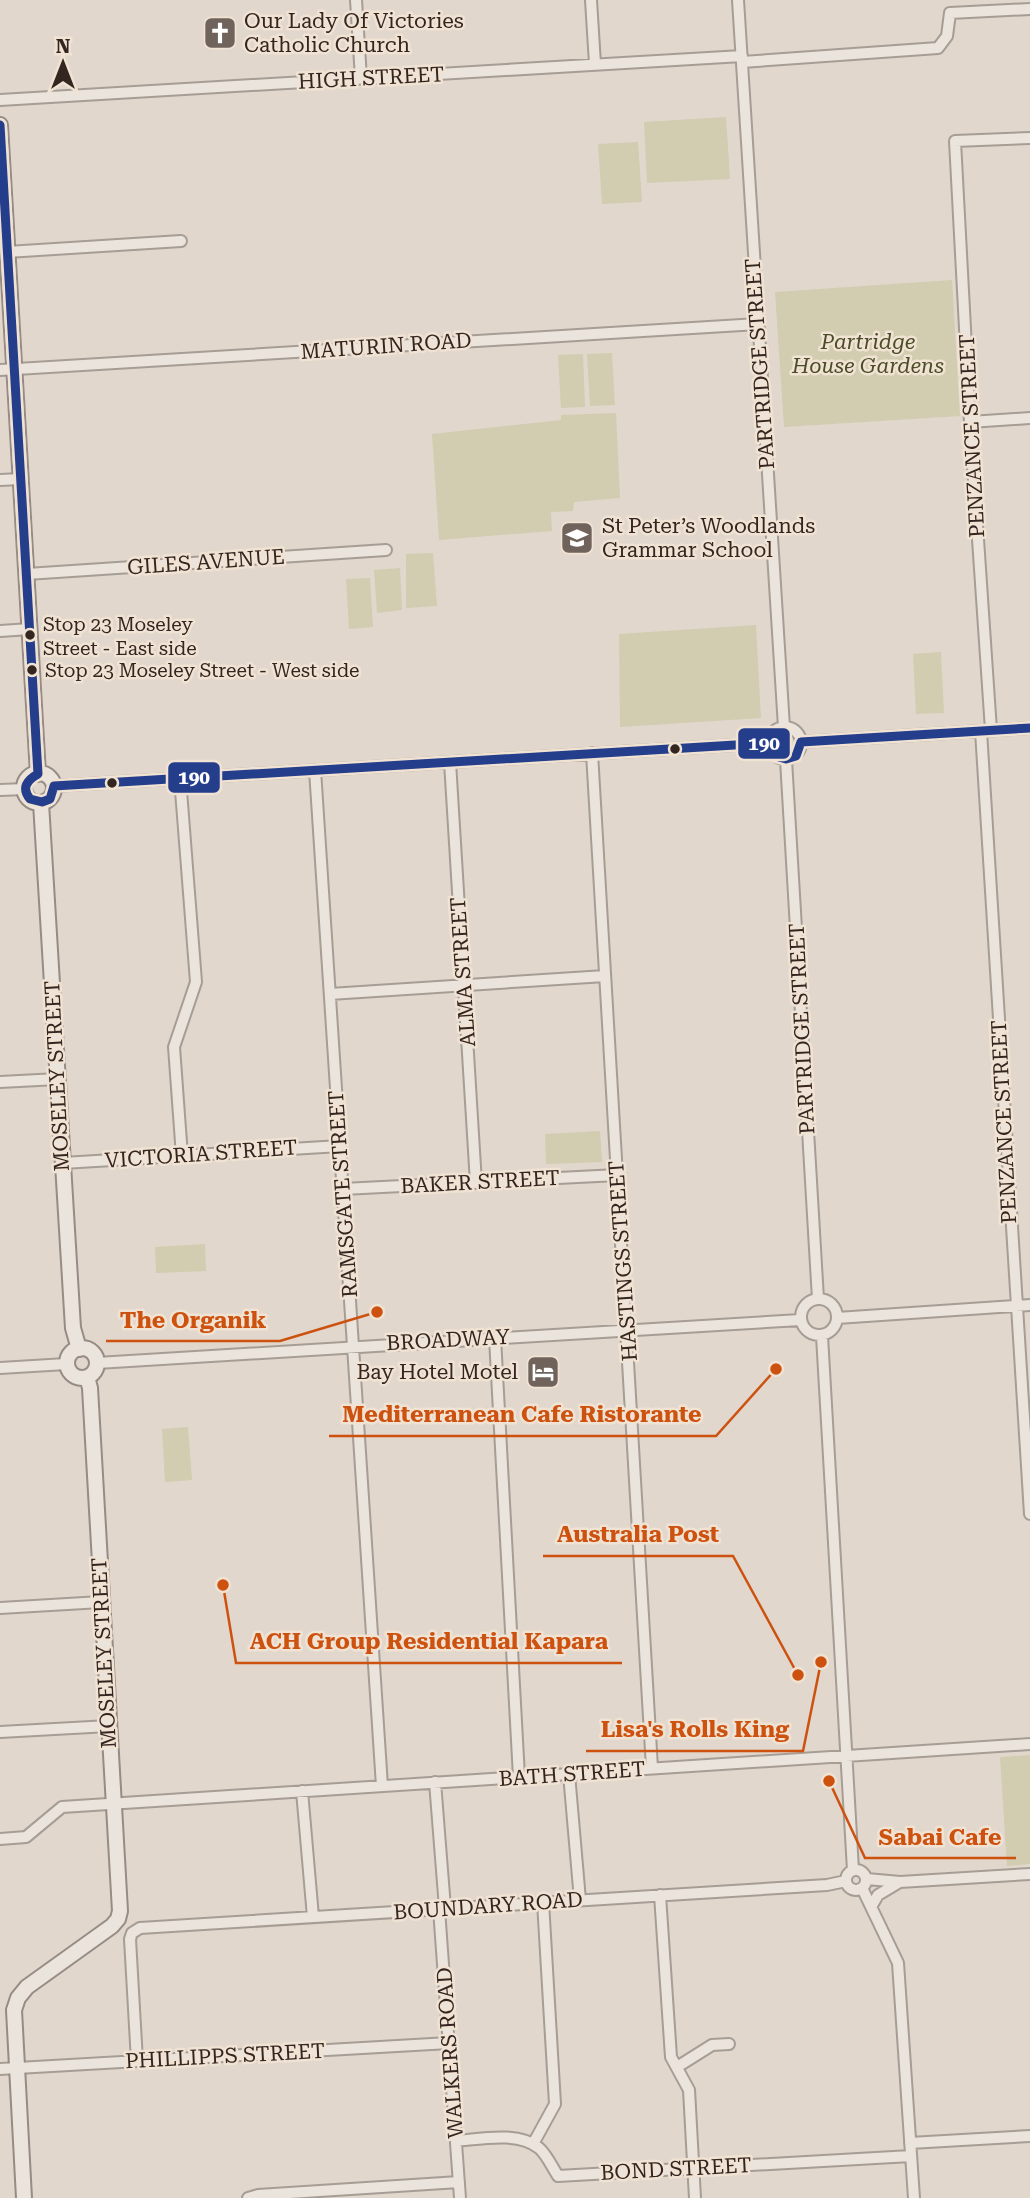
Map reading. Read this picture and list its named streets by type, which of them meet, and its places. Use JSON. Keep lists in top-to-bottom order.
{
  "streets": {
    "street": [
      "HIGH STREET",
      "MATURIN ROAD",
      "PARTRIDGE STREET",
      "PENZANCE STREET",
      "GILES AVENUE",
      "ALMA STREET",
      "MOSELEY STREET",
      "VICTORIA STREET",
      "BAKER STREET",
      "RAMSGATE STREET",
      "HASTINGS STREET",
      "BROADWAY",
      "BATH STREET",
      "BOUNDARY ROAD",
      "WALKERS ROAD",
      "PHILLIPPS STREET",
      "BOND STREET"
    ]
  },
  "crossings": [
    ["HIGH STREET", "PARTRIDGE STREET"],
    ["MATURIN ROAD", "PARTRIDGE STREET"],
    ["PARTRIDGE STREET", "BROADWAY"],
    ["ALMA STREET", "BAKER STREET"],
    ["MOSELEY STREET", "VICTORIA STREET"],
    ["MOSELEY STREET", "BROADWAY"],
    ["MOSELEY STREET", "BATH STREET"],
    ["MOSELEY STREET", "PHILLIPPS STREET"],
    ["VICTORIA STREET", "RAMSGATE STREET"],
    ["BAKER STREET", "RAMSGATE STREET"],
    ["BAKER STREET", "HASTINGS STREET"],
    ["RAMSGATE STREET", "BROADWAY"],
    ["RAMSGATE STREET", "BATH STREET"],
    ["HASTINGS STREET", "BROADWAY"],
    ["HASTINGS STREET", "BATH STREET"],
    ["BATH STREET", "WALKERS ROAD"],
    ["BOUNDARY ROAD", "WALKERS ROAD"],
    ["BOUNDARY ROAD", "PHILLIPPS STREET"],
    ["WALKERS ROAD", "PHILLIPPS STREET"]
  ],
  "parks": ["Partridge House Gardens"],
  "places": {
    "church": ["Our Lady Of Victories Catholic Church"],
    "school or university": ["St Peter’s Woodlands Grammar School"],
    "other": [
      "Stop 23 Moseley Street - East side",
      "Stop 23 Moseley Street - West side",
      "The Organik",
      "Mediterranean Cafe Ristorante",
      "ACH Group Residential Kapara",
      "Lisa's Rolls King",
      "Australia Post",
      "Sabai Cafe"
    ],
    "hotel": ["Bay Hotel Motel"]
  },
  "lines": ["transit line 190"],
  "north": "top"
}
